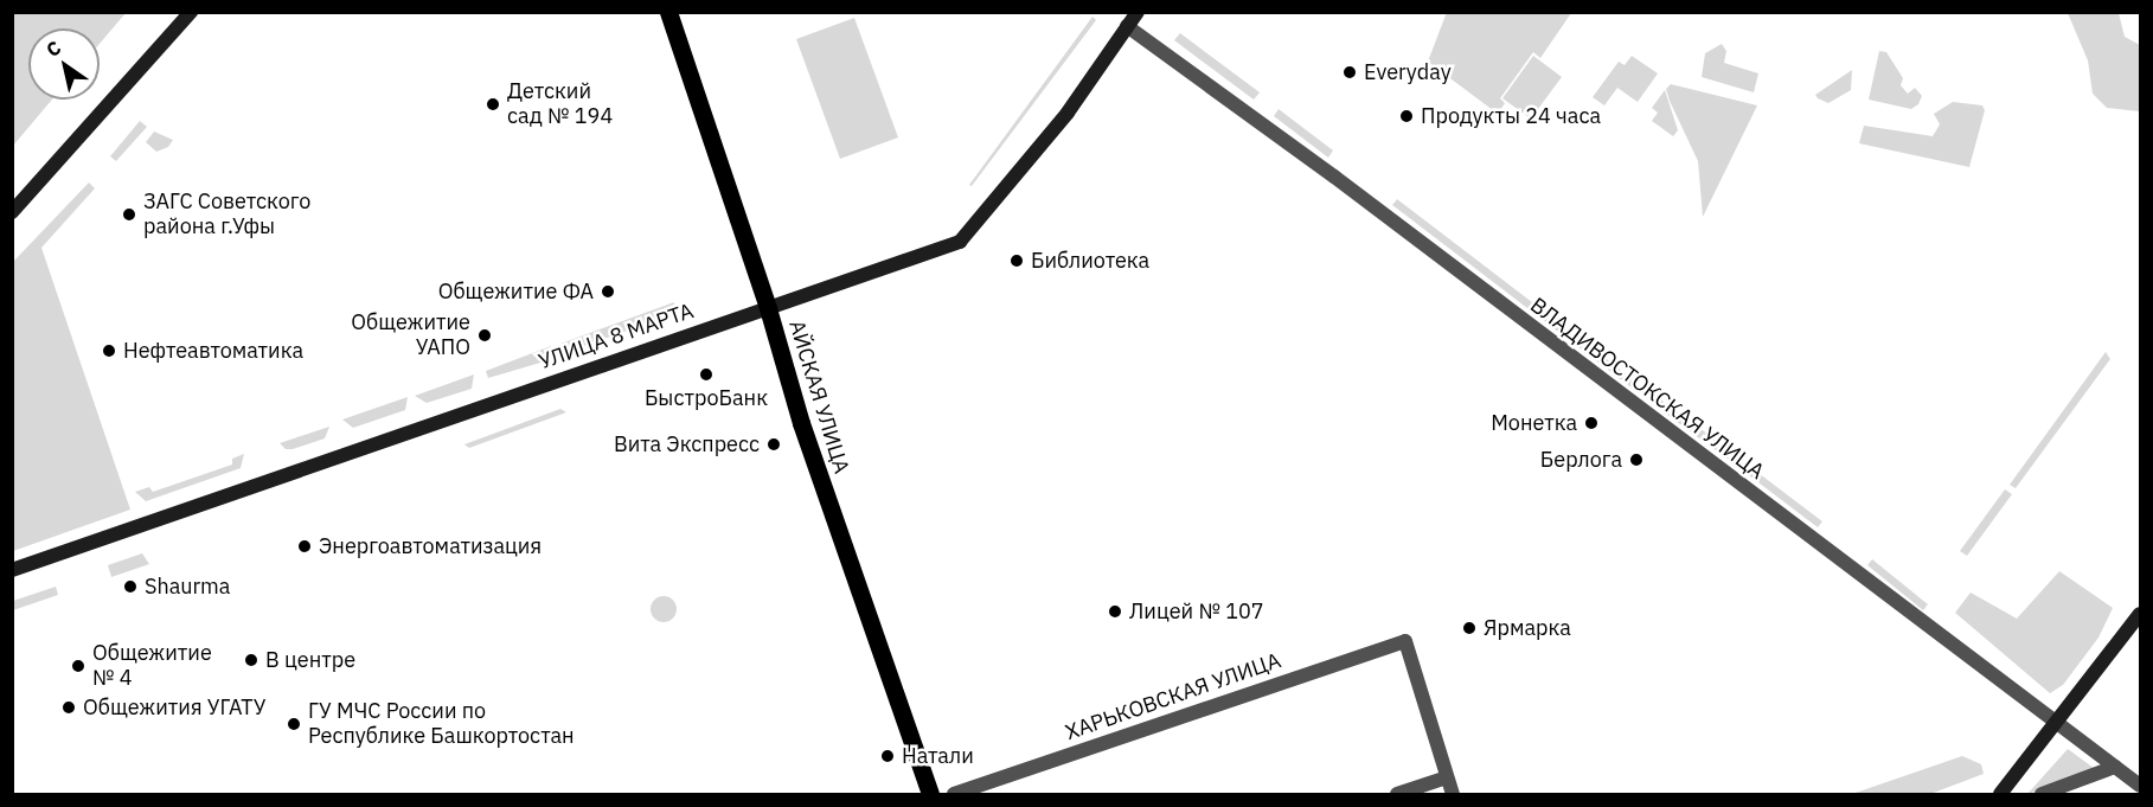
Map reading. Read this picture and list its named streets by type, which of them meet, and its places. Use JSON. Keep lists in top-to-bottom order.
{
  "streets": {
    "main road": ["УЛИЦА 8 МАРТА", "АЙСКАЯ УЛИЦА"],
    "street": ["ВЛАДИВОСТОКСКАЯ УЛИЦА", "ХАРЬКОВСКАЯ УЛИЦА"]
  },
  "crossings": [
    ["УЛИЦА 8 МАРТА", "ВЛАДИВОСТОКСКАЯ УЛИЦА"],
    ["УЛИЦА 8 МАРТА", "АЙСКАЯ УЛИЦА"]
  ],
  "places": [
    "Everyday",
    "Детский сад № 194",
    "Продукты 24 часа",
    "ЗАГС Советского района г.Уфы",
    "Библиотека",
    "Общежитие ФА",
    "Общежитие УАПО",
    "Нефтеавтоматика",
    "БыстроБанк",
    "Монетка",
    "Вита Экспресс",
    "Берлога",
    "Энергоавтоматизация",
    "Shaurma",
    "Лицей № 107",
    "Ярмарка",
    "В центре",
    "Общежитие № 4",
    "Общежития УГАТУ",
    "ГУ МЧС России по Республике Башкортостан",
    "Натали"
  ],
  "north": "top left"
}
